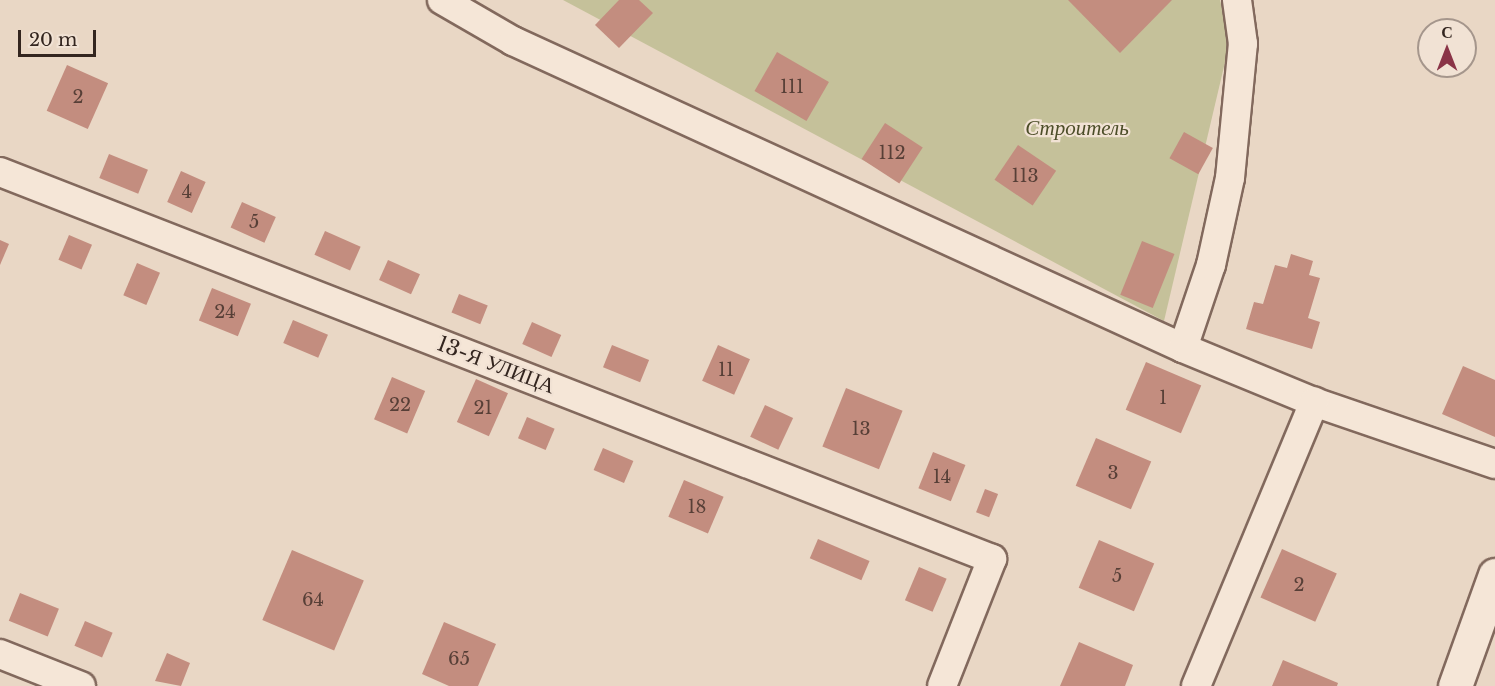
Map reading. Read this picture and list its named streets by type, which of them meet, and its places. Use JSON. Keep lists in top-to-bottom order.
{
  "streets": {
    "street": ["13-Я УЛИЦА"]
  },
  "parks": ["Строитель"],
  "house_numbers": [
    "111",
    "2",
    "112",
    "113",
    "4",
    "5",
    "24",
    "11",
    "1",
    "22",
    "21",
    "13",
    "3",
    "14",
    "18",
    "5",
    "2",
    "64",
    "65"
  ],
  "scale_bar": "20 m",
  "north": "top"
}
